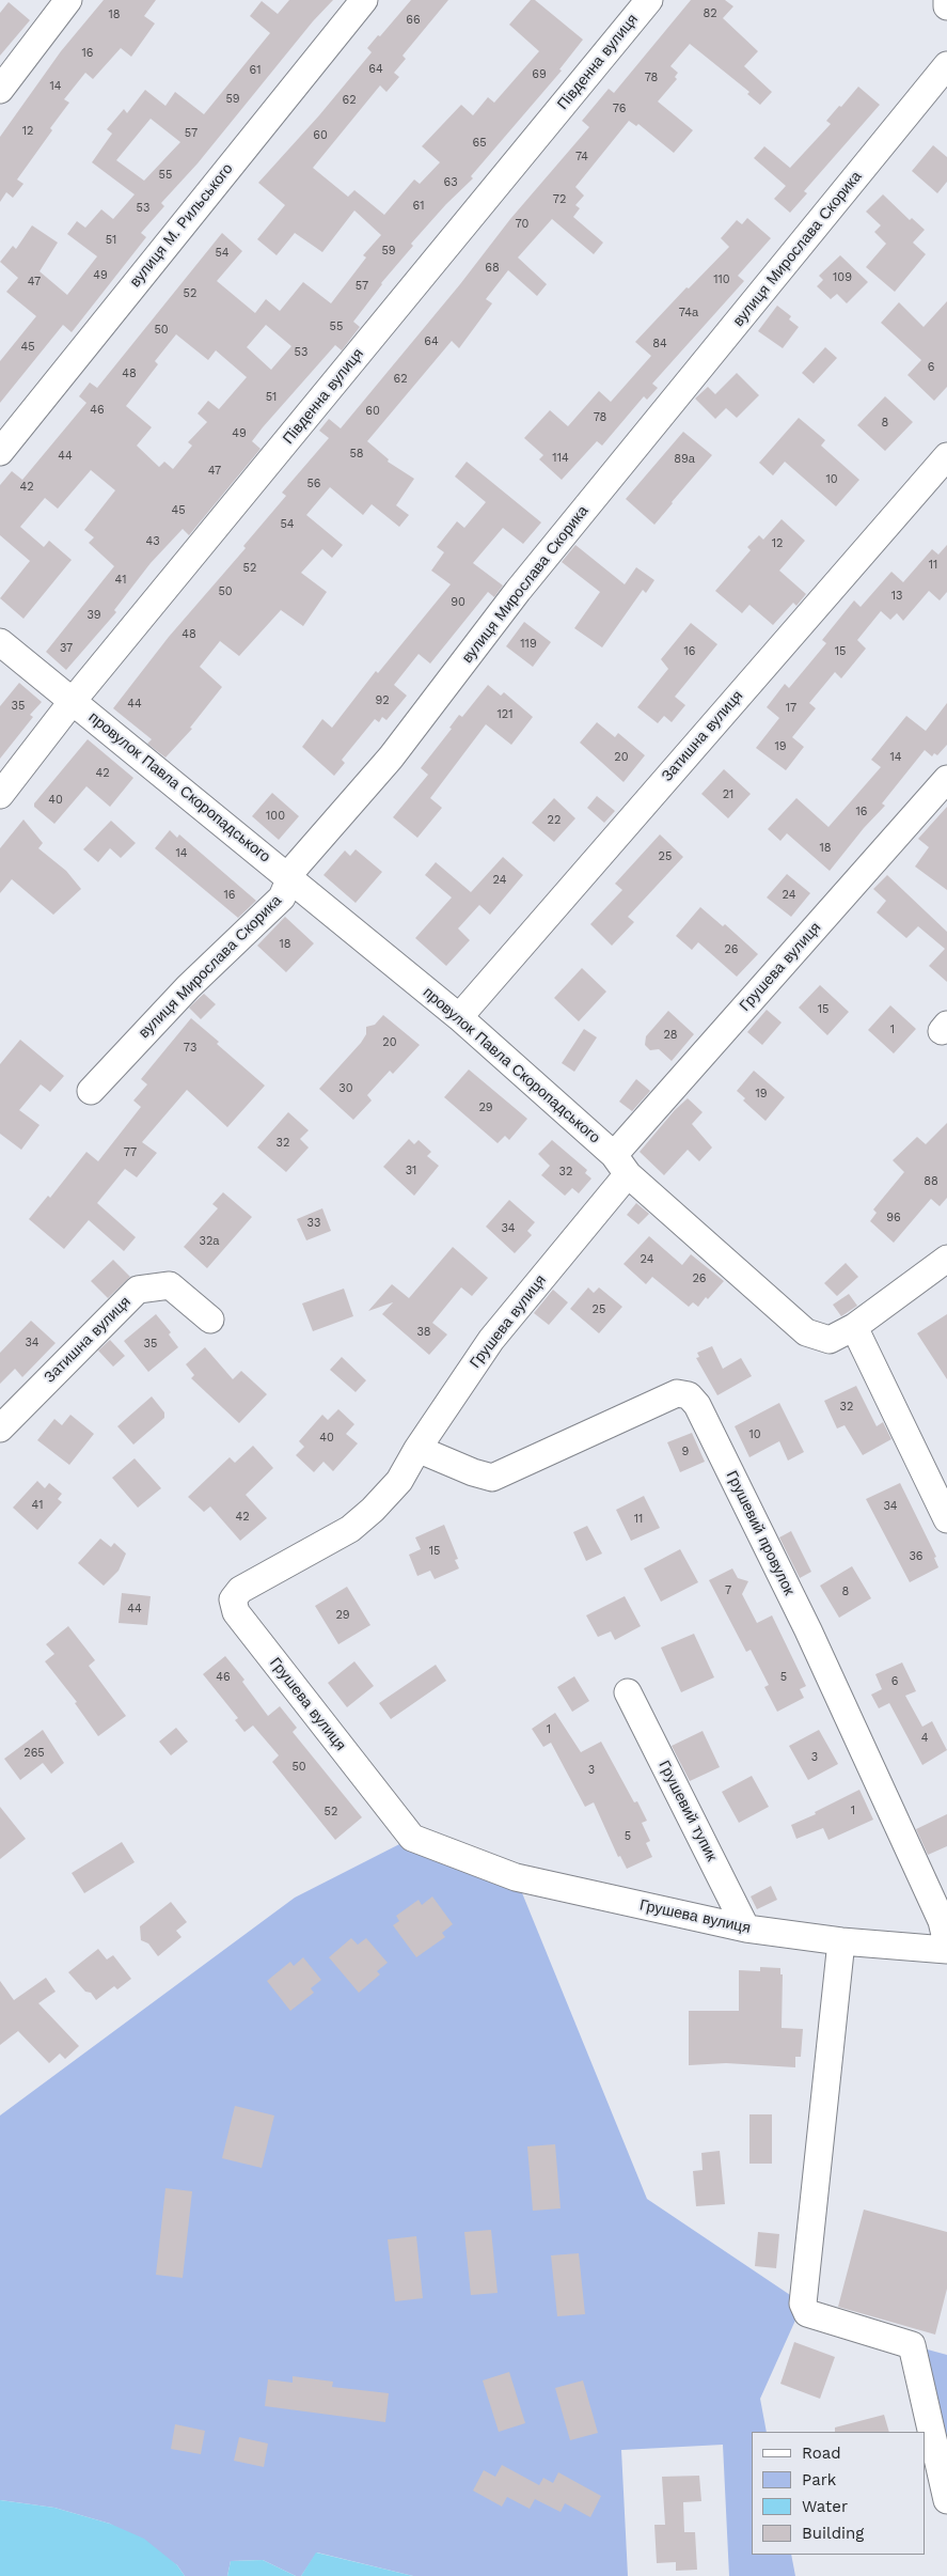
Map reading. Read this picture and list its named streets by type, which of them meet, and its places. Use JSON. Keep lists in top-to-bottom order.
{
  "streets": {
    "street": [
      "Південна вулиця",
      "вулиця М. Рильського",
      "вулиця Мирослава Скорика",
      "Затишна вулиця",
      "провулок Павла Скоропадського",
      "Грушева вулиця",
      "Грушевий провулок",
      "Грушевий тупик"
    ]
  },
  "crossings": [
    ["Південна вулиця", "провулок Павла Скоропадського"],
    ["вулиця Мирослава Скорика", "провулок Павла Скоропадського"],
    ["Затишна вулиця", "провулок Павла Скоропадського"],
    ["провулок Павла Скоропадського", "Грушева вулиця"],
    ["Грушева вулиця", "Грушевий провулок"],
    ["Грушева вулиця", "Грушевий тупик"]
  ],
  "house_numbers": [
    "82",
    "18",
    "66",
    "16",
    "64",
    "61",
    "69",
    "78",
    "14",
    "59",
    "62",
    "76",
    "12",
    "57",
    "60",
    "65",
    "74",
    "55",
    "63",
    "72",
    "61",
    "53",
    "70",
    "51",
    "59",
    "54",
    "68",
    "49",
    "109",
    "110",
    "47",
    "57",
    "52",
    "74а",
    "55",
    "50",
    "64",
    "84",
    "45",
    "53",
    "6",
    "48",
    "62",
    "51",
    "46",
    "60",
    "78",
    "8",
    "49",
    "58",
    "44",
    "114",
    "89а",
    "47",
    "10",
    "56",
    "42",
    "45",
    "54",
    "43",
    "12",
    "11",
    "52",
    "41",
    "50",
    "13",
    "90",
    "39",
    "48",
    "119",
    "37",
    "16",
    "15",
    "92",
    "44",
    "35",
    "17",
    "121",
    "19",
    "20",
    "14",
    "42",
    "21",
    "40",
    "16",
    "100",
    "22",
    "18",
    "14",
    "25",
    "24",
    "16",
    "24",
    "18",
    "26",
    "15",
    "1",
    "28",
    "20",
    "73",
    "30",
    "19",
    "29",
    "32",
    "77",
    "31",
    "32",
    "88",
    "96",
    "33",
    "34",
    "32а",
    "24",
    "26",
    "25",
    "38",
    "34",
    "35",
    "32",
    "10",
    "40",
    "9",
    "41",
    "34",
    "42",
    "11",
    "15",
    "36",
    "7",
    "8",
    "44",
    "29",
    "46",
    "5",
    "6",
    "1",
    "4",
    "265",
    "3",
    "50",
    "3",
    "1",
    "52",
    "5"
  ],
  "legend": [
    "Road",
    "Park",
    "Water",
    "Building"
  ]
}
